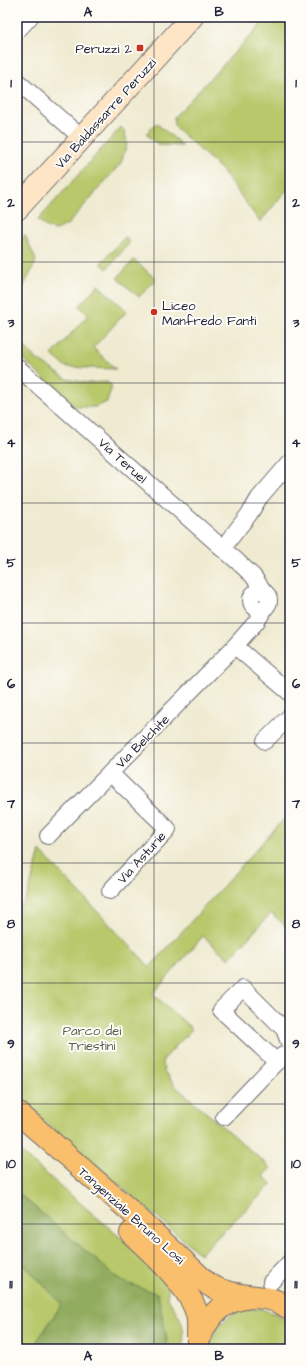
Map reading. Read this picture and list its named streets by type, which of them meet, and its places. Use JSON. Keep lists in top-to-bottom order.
{
  "streets": {
    "main road": ["Tangenziale Bruno Losi"],
    "street": [
      "Via Baldassarre Peruzzi",
      "Via Teruel",
      "Via Belchite",
      "Via Asturie"
    ]
  },
  "crossings": [
    ["Via Teruel", "Via Belchite"],
    ["Via Belchite", "Via Asturie"]
  ],
  "parks": ["Parco dei Triestini"],
  "places": {
    "transit": ["Peruzzi 2"],
    "other": ["Liceo Manfredo Fanti"]
  },
  "grid": {
    "columns": ["A", "B"],
    "rows": [
      "1",
      "2",
      "3",
      "4",
      "5",
      "6",
      "7",
      "8",
      "9",
      "10",
      "11"
    ]
  }
}
